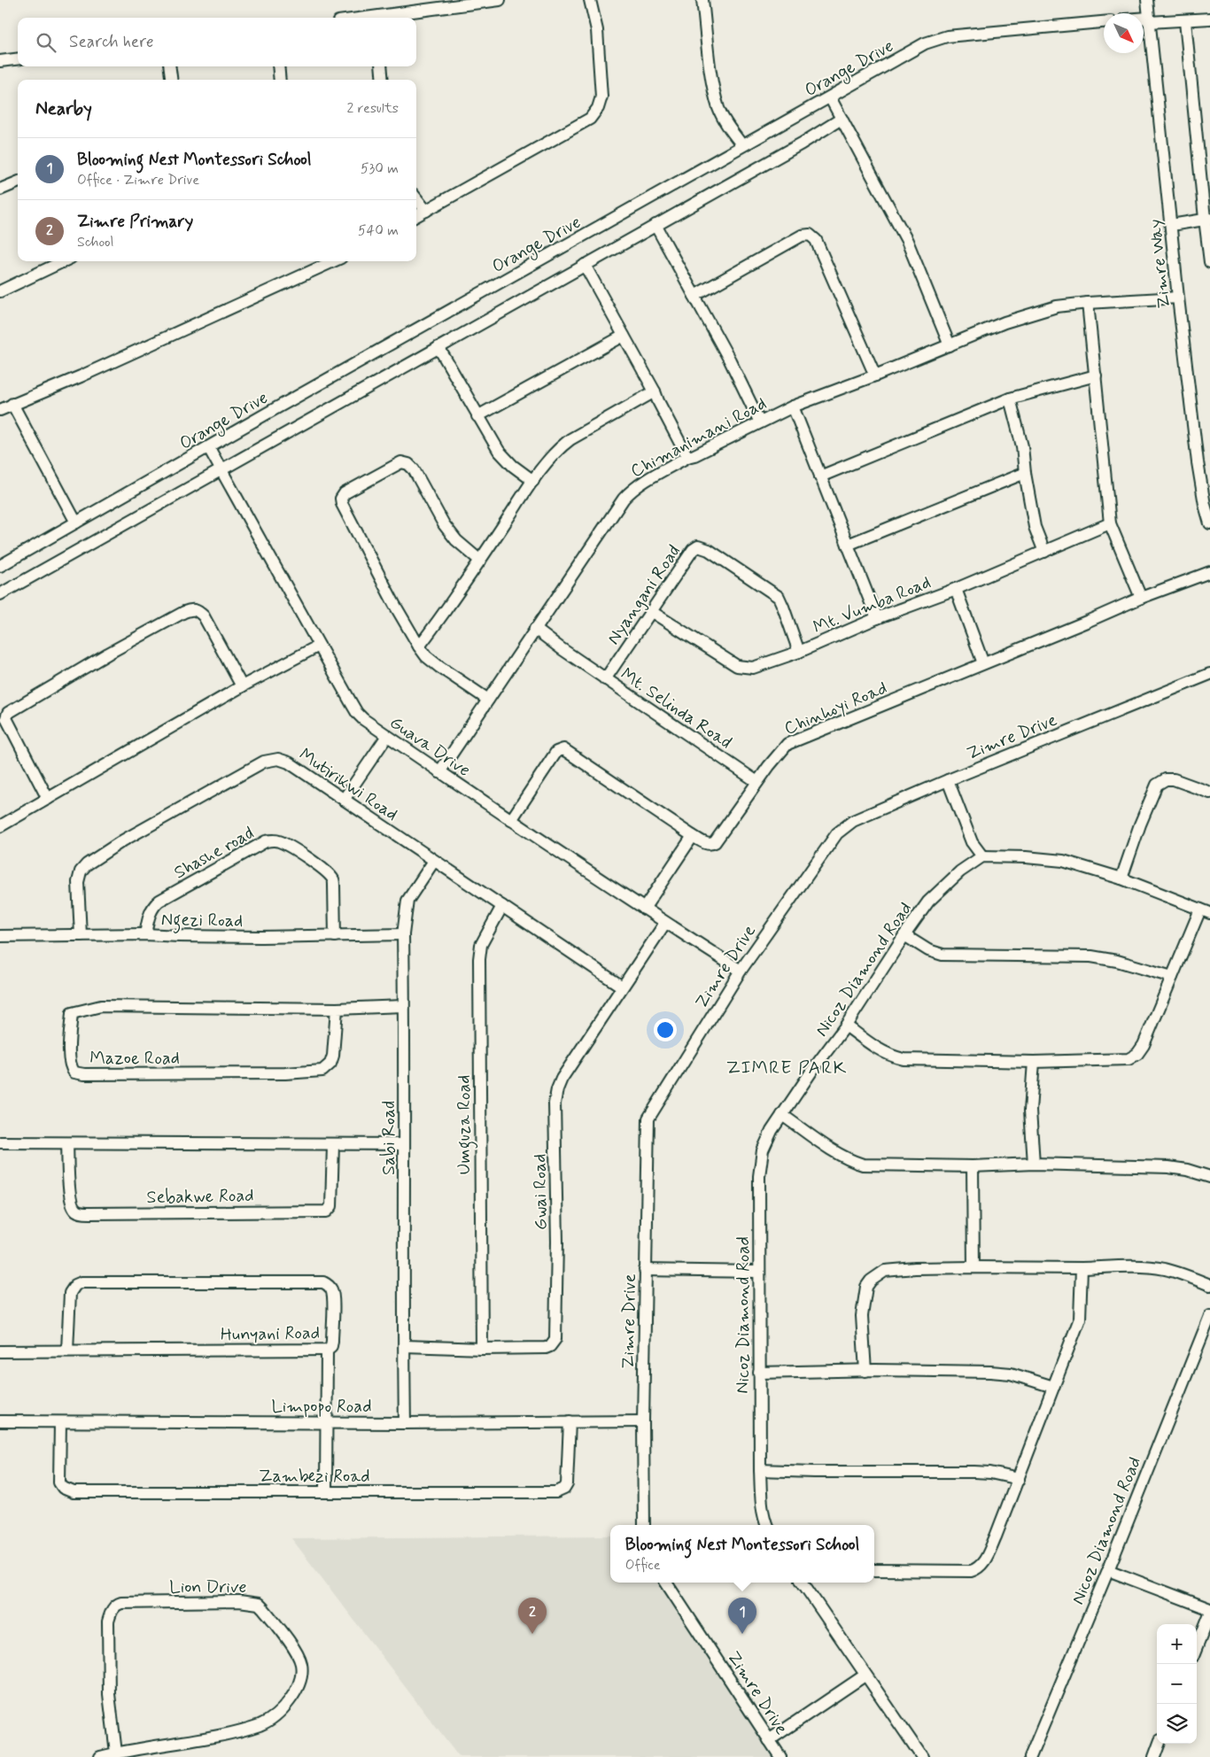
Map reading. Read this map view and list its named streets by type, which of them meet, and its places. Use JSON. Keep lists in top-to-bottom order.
{
  "streets": {
    "street": [
      "Orange Drive",
      "Zimre Way",
      "Chimanimani Road",
      "Nyangani Road",
      "Mt. Vumba Road",
      "Mt. Selinda Road",
      "Chinhoyi Road",
      "Zimre Drive",
      "Guava Drive",
      "Mutirikwi Road",
      "Shashe road",
      "Ngezi Road",
      "Nicoz Diamond Road",
      "Mazoe Road",
      "Umguza Road",
      "Sabi Road",
      "Gwai Road",
      "Sebakwe Road",
      "Hunyani Road",
      "Limpopo Road",
      "Zambezi Road",
      "Lion Drive"
    ]
  },
  "crossings": [
    ["Orange Drive", "Guava Drive"],
    ["Zimre Way", "Chimanimani Road"],
    ["Chimanimani Road", "Mt. Selinda Road"],
    ["Chimanimani Road", "Guava Drive"],
    ["Nyangani Road", "Mt. Vumba Road"],
    ["Nyangani Road", "Mt. Selinda Road"],
    ["Mt. Selinda Road", "Chinhoyi Road"],
    ["Chinhoyi Road", "Guava Drive"],
    ["Zimre Drive", "Guava Drive"],
    ["Zimre Drive", "Limpopo Road"],
    ["Guava Drive", "Gwai Road"],
    ["Mutirikwi Road", "Ngezi Road"],
    ["Mutirikwi Road", "Umguza Road"],
    ["Mutirikwi Road", "Sabi Road"],
    ["Mutirikwi Road", "Gwai Road"],
    ["Shashe road", "Ngezi Road"],
    ["Ngezi Road", "Sabi Road"],
    ["Mazoe Road", "Sabi Road"],
    ["Umguza Road", "Gwai Road"],
    ["Sabi Road", "Gwai Road"],
    ["Sabi Road", "Limpopo Road"],
    ["Limpopo Road", "Zambezi Road"]
  ],
  "districts": ["ZIMRE PARK"],
  "north": "bottom right",
  "page": {
    "search": "Search here",
    "heading": ["Nearby", "2 results"],
    "list": [
      {
        "mark": "1",
        "name": "Blooming Nest Montessori School",
        "note": "Office · Zimre Drive",
        "value": "530 m"
      },
      {
        "mark": "2",
        "name": "Zimre Primary",
        "note": "School",
        "value": "540 m"
      }
    ],
    "popup": ["Blooming Nest Montessori School", "Office"],
    "pins": ["1", "2"],
    "map_buttons": ["+", "−"]
  }
}
